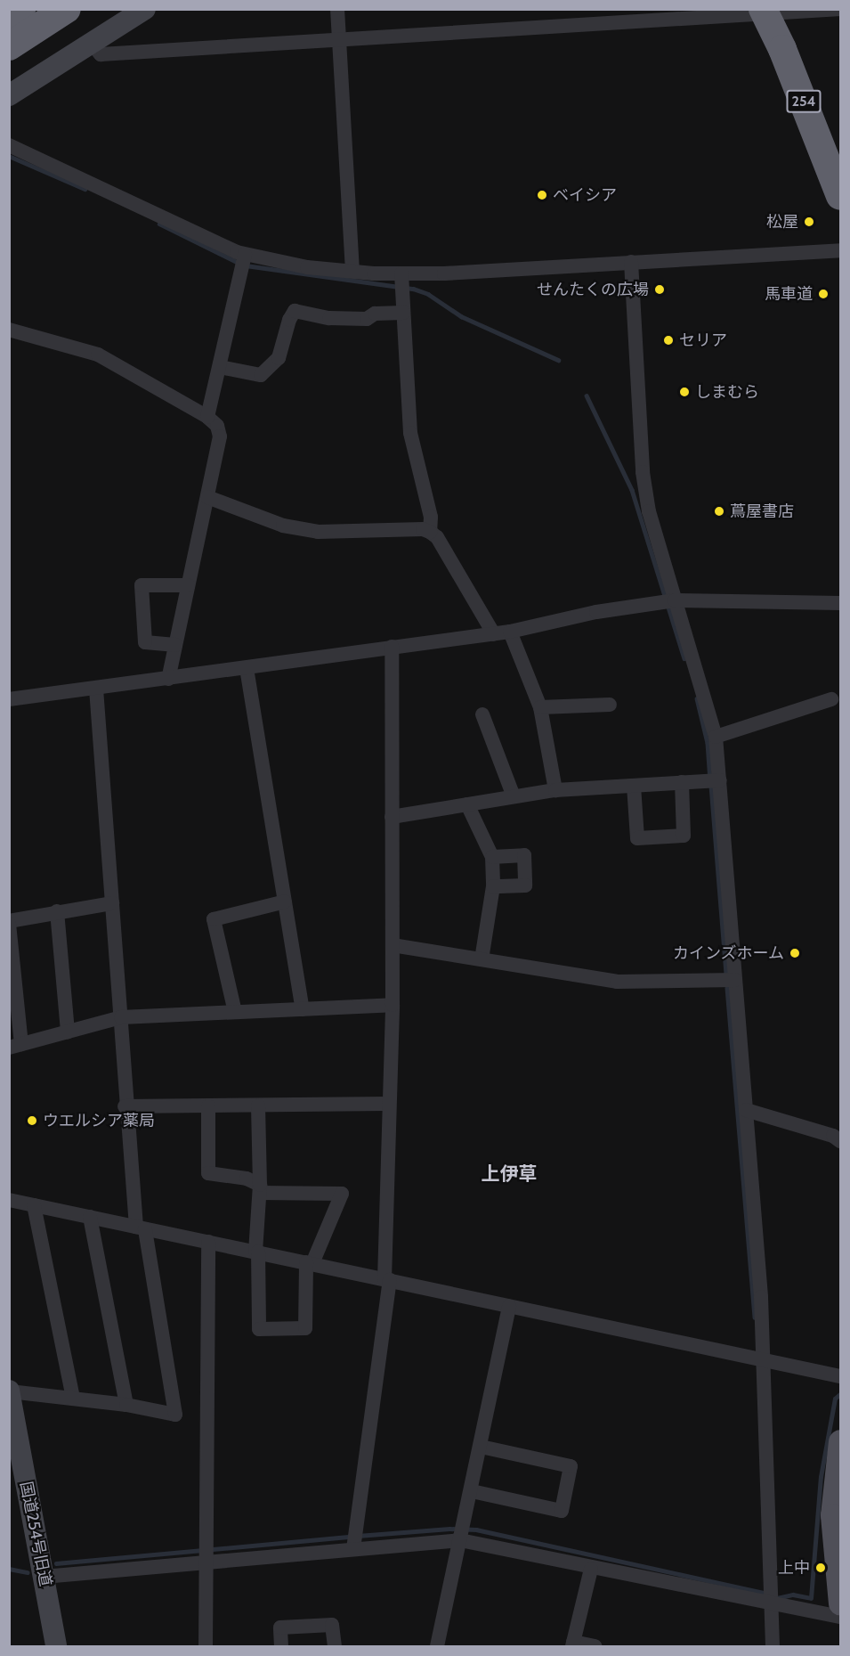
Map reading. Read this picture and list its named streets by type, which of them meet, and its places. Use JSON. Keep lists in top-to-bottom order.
{
  "streets": {
    "highway": ["254"],
    "street": ["国道254号旧道"]
  },
  "districts": ["上伊草"],
  "places": [
    "ベイシア",
    "松屋",
    "せんたくの広場",
    "馬車道",
    "セリア",
    "しまむら",
    "蔦屋書店",
    "カインズホーム",
    "ウエルシア薬局",
    "上中"
  ]
}
